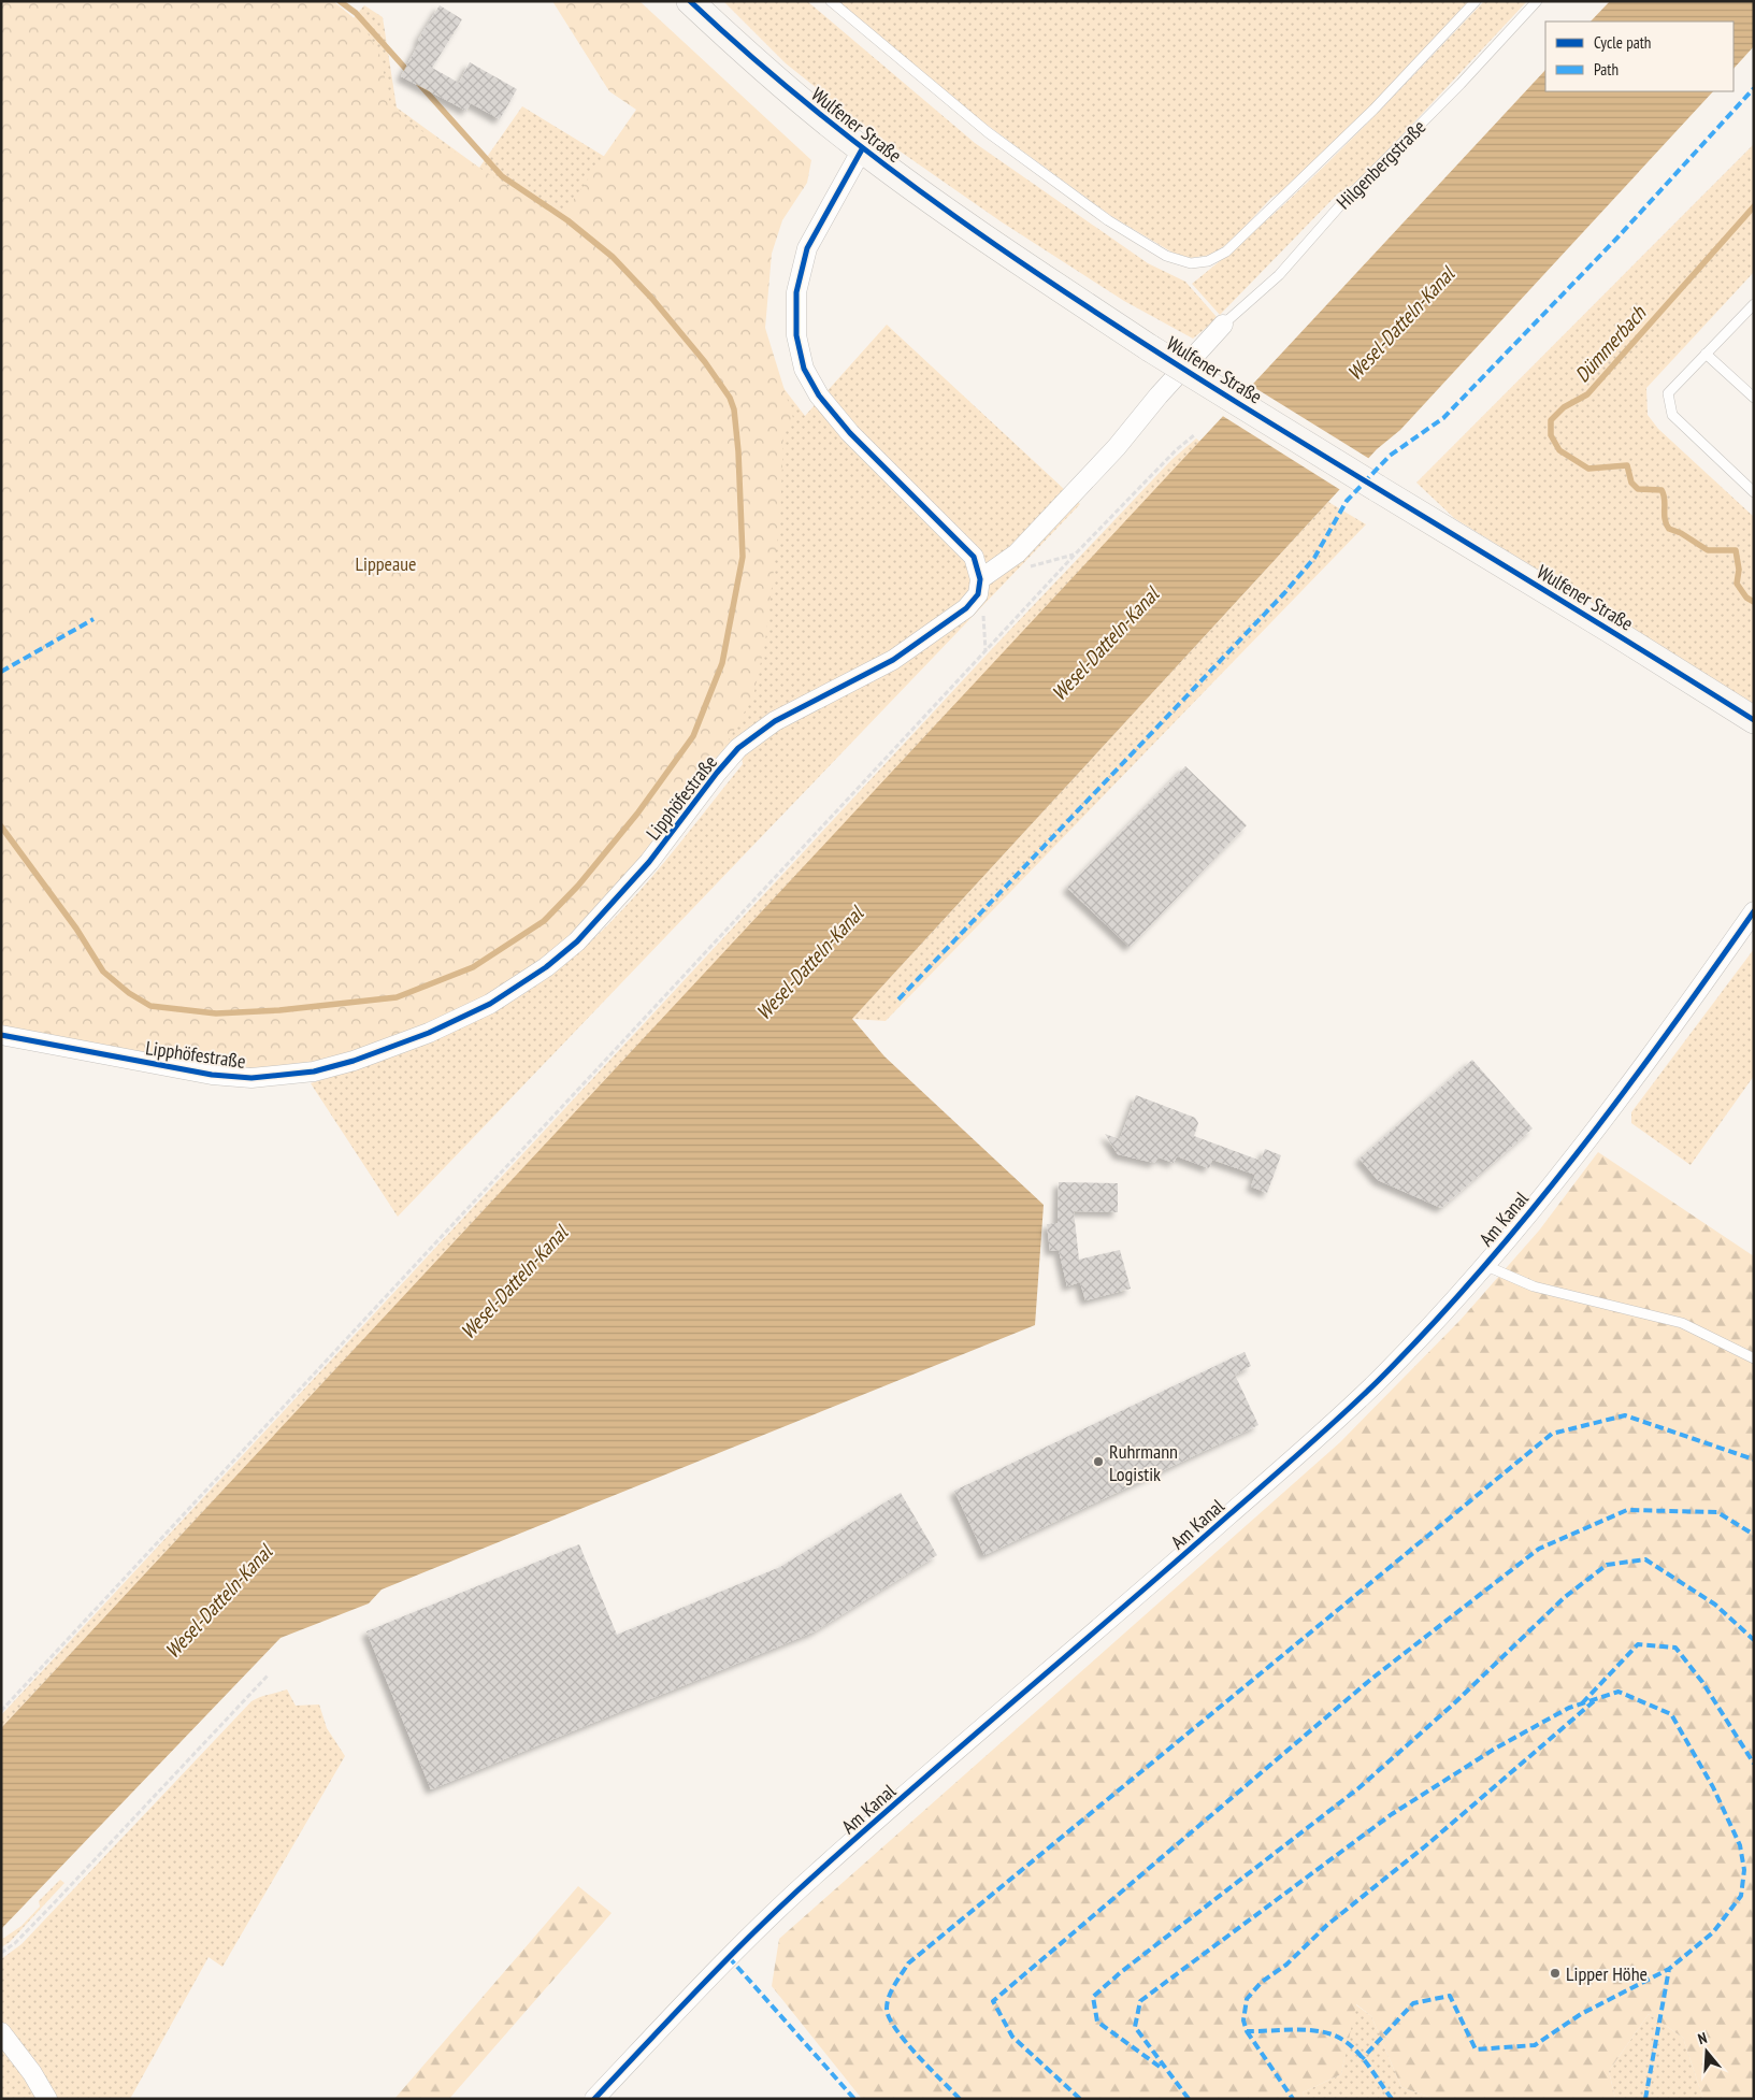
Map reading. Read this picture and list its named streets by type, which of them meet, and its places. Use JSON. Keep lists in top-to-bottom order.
{
  "streets": {
    "main road": ["Wulfener Straße"],
    "street": ["Lipphöfestraße", "Am Kanal"],
    "lane": ["Hilgenbergstraße"]
  },
  "water": ["Wesel-Datteln-Kanal", "Dümmerbach"],
  "parks": ["Lippeaue"],
  "places": ["Ruhrmann Logistik", "Lipper Höhe"],
  "legend": ["Cycle path", "Path"],
  "north": "top"
}
